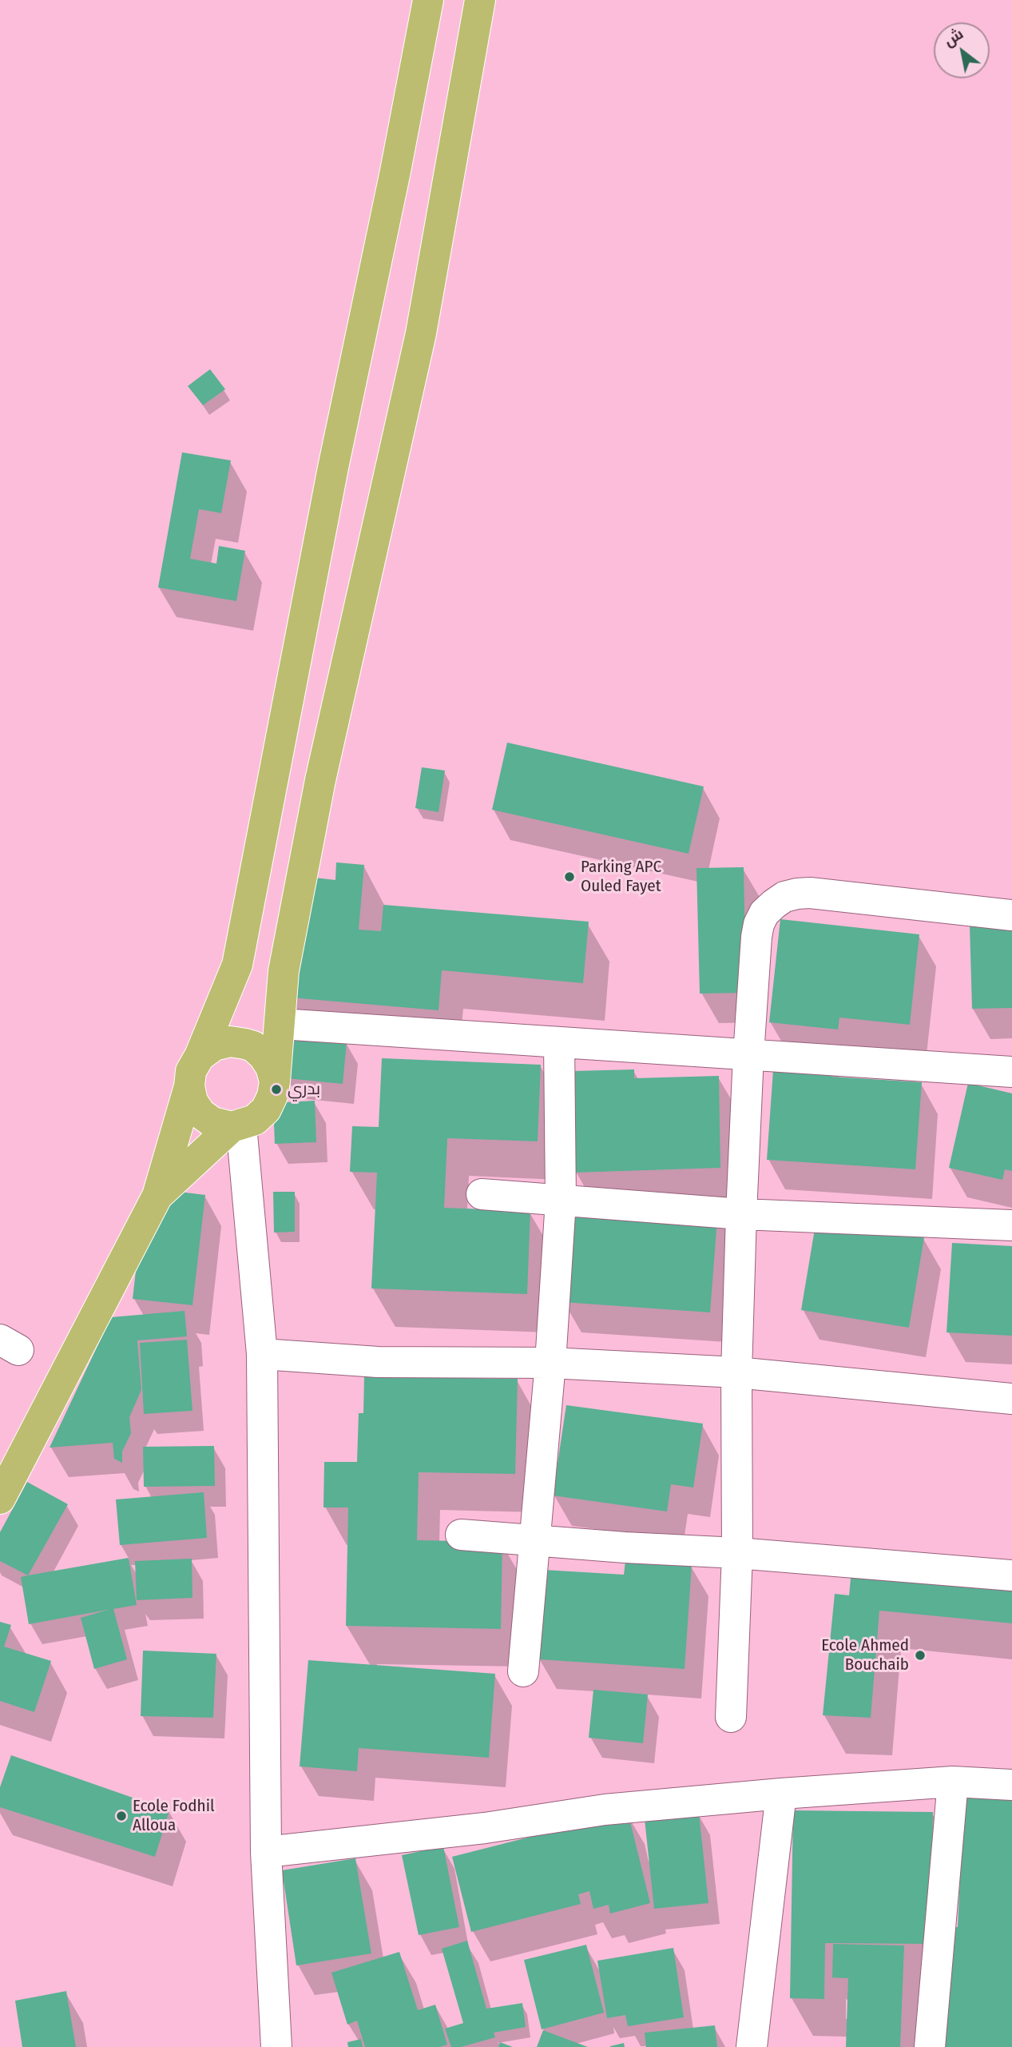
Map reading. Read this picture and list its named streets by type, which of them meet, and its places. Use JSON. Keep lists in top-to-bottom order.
{
  "places": [
    "Parking APC Ouled Fayet",
    "بدري",
    "Ecole Ahmed Bouchaib",
    "Ecole Fodhil Alloua"
  ],
  "north": "top left"
}
